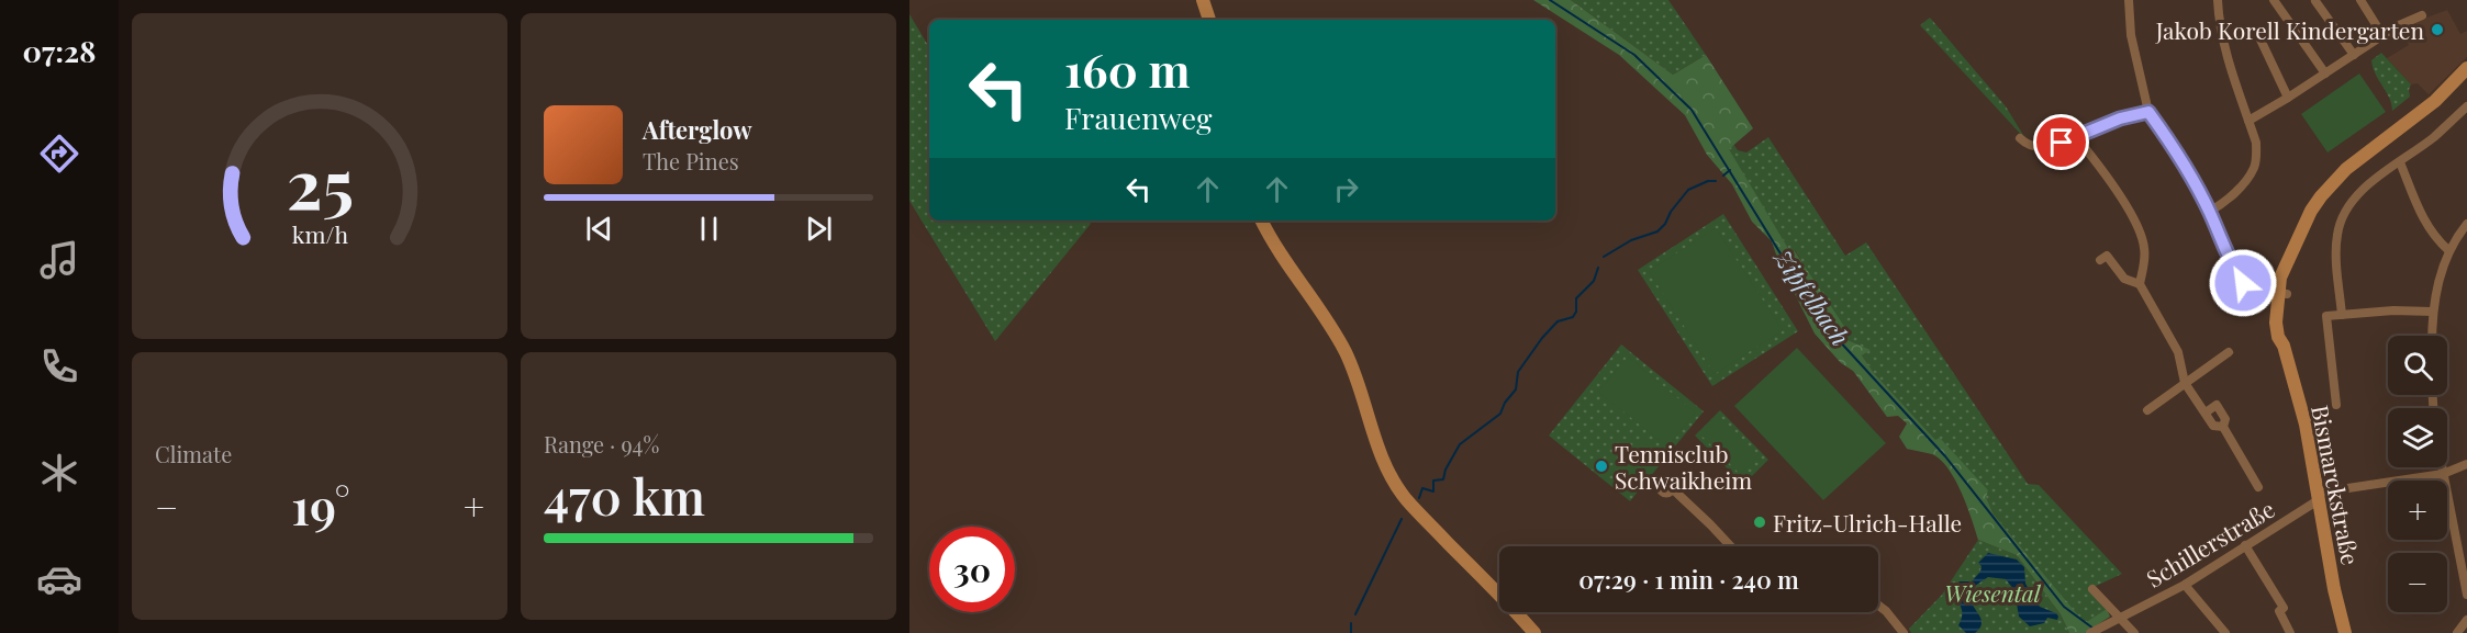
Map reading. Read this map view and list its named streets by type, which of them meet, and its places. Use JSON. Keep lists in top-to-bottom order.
{
  "streets": {
    "street": ["Bismarckstraße", "Schillerstraße"]
  },
  "crossings": [
    ["Bismarckstraße", "Schillerstraße"]
  ],
  "water": ["Zipfelbach"],
  "parks": ["Wiesental"],
  "places": ["Jakob Korell Kindergarten", "Tennisclub Schwaikheim", "Fritz-Ulrich-Halle"],
  "page": {
    "tabs": "07:28",
    "turn": ["160 m", "Frauenweg"],
    "song": ["Afterglow", "The Pines"],
    "map_buttons": ["+", "−"],
    "tile": [
      "Climate",
      ["Range · 94%", "470 km"]
    ],
    "heat": ["−", "19°", "+"],
    "limit": "30",
    "trip": "07:29 · 1 min · 240 m",
    "gauge": ["25", "km/h"]
  }
}
